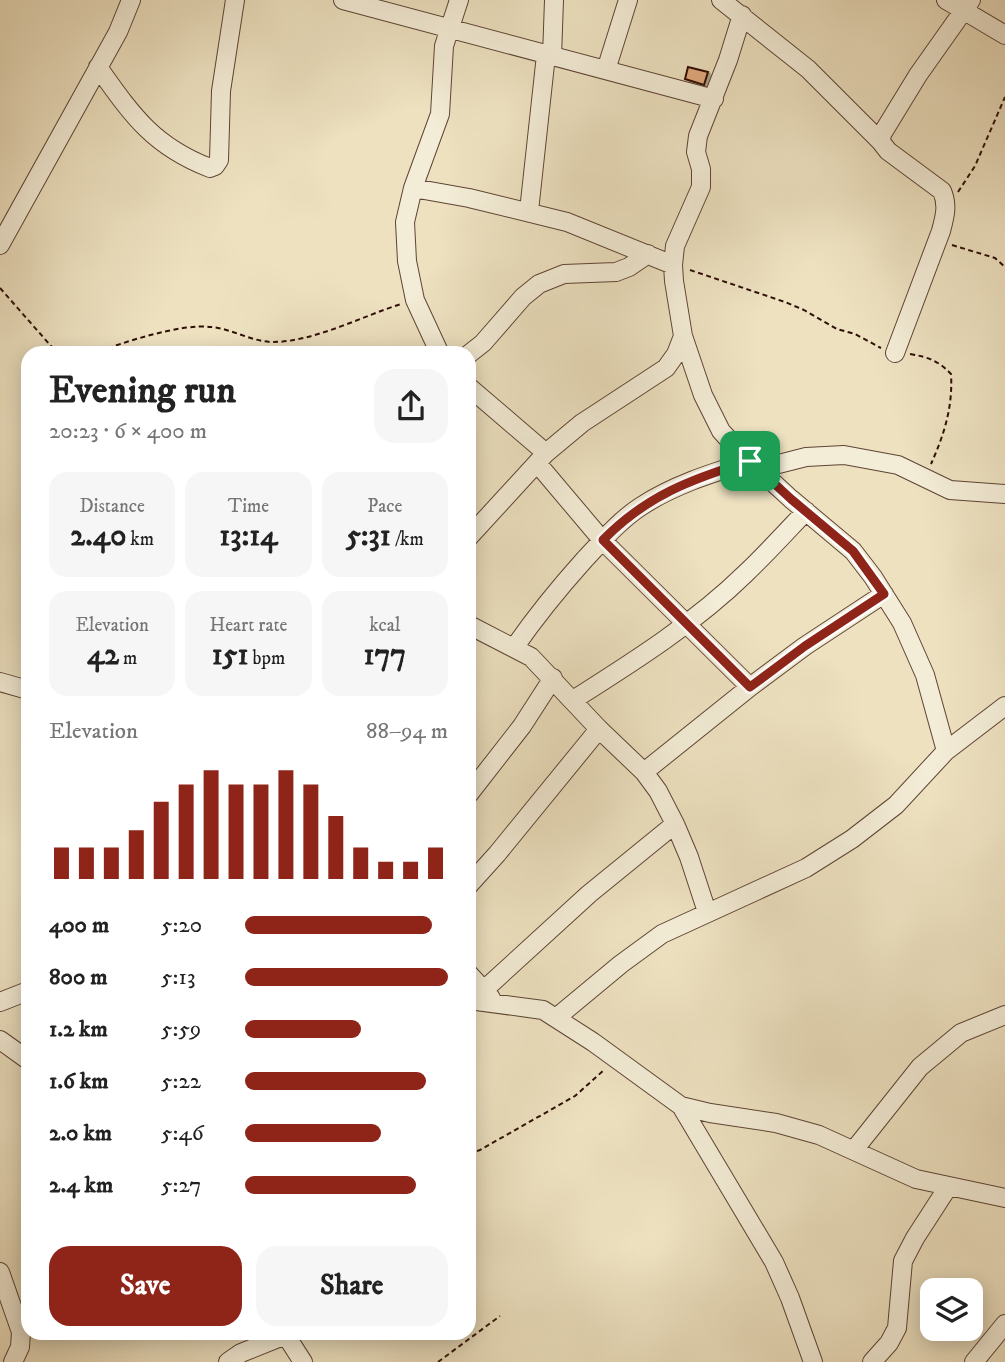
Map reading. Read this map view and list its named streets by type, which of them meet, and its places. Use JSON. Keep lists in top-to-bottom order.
{
  "page": {
    "heading": ["Evening run", "20:23 · 6 × 400 m"],
    "stats": [
      ["Distance", "2.40 km"],
      ["Time", "13:14"],
      ["Pace", "5:31 /km"],
      ["Elevation", "42 m"],
      ["Heart rate", "151 bpm"],
      ["kcal", "177"]
    ],
    "chart": ["Elevation", "88–94 m"],
    "list": [
      {
        "name": "400 m",
        "note": "5:20"
      },
      {
        "name": "800 m",
        "note": "5:13"
      },
      {
        "name": "1.2 km",
        "note": "5:59"
      },
      {
        "name": "1.6 km",
        "note": "5:22"
      },
      {
        "name": "2.0 km",
        "note": "5:46"
      },
      {
        "name": "2.4 km",
        "note": "5:27"
      }
    ],
    "buttons": ["Save", "Share"]
  }
}
